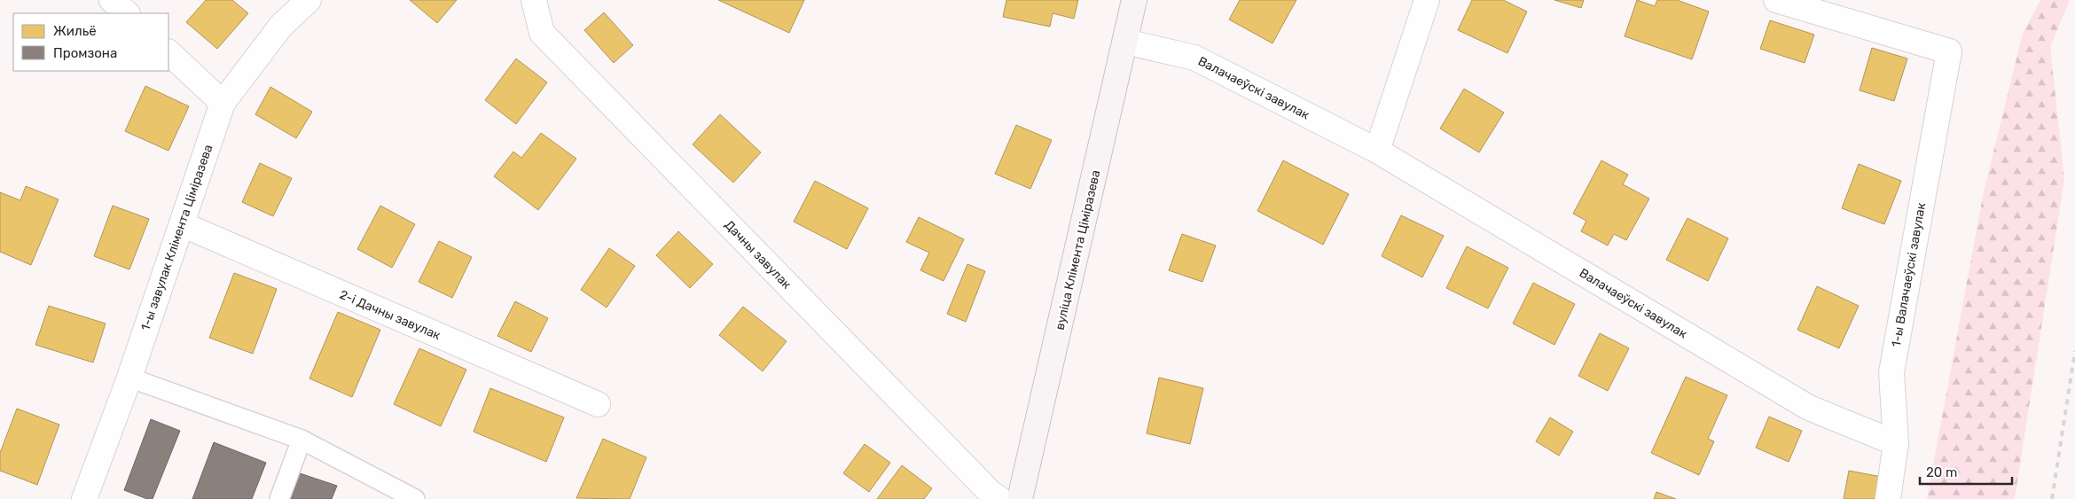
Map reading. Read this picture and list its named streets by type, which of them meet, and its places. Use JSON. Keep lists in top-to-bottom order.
{
  "streets": {
    "main road": ["вуліца Клімента Ціміразева"],
    "street": [
      "Валачаеўскі завулак",
      "1-ы завулак Клімента Ціміразева",
      "Дачны завулак",
      "1-ы Валачаеўскі завулак",
      "2-і Дачны завулак"
    ]
  },
  "crossings": [
    ["Валачаеўскі завулак", "вуліца Клімента Ціміразева"],
    ["Валачаеўскі завулак", "1-ы Валачаеўскі завулак"],
    ["1-ы завулак Клімента Ціміразева", "2-і Дачны завулак"]
  ],
  "legend": ["Жильё", "Промзона"],
  "scale_bar": "20 m"
}
